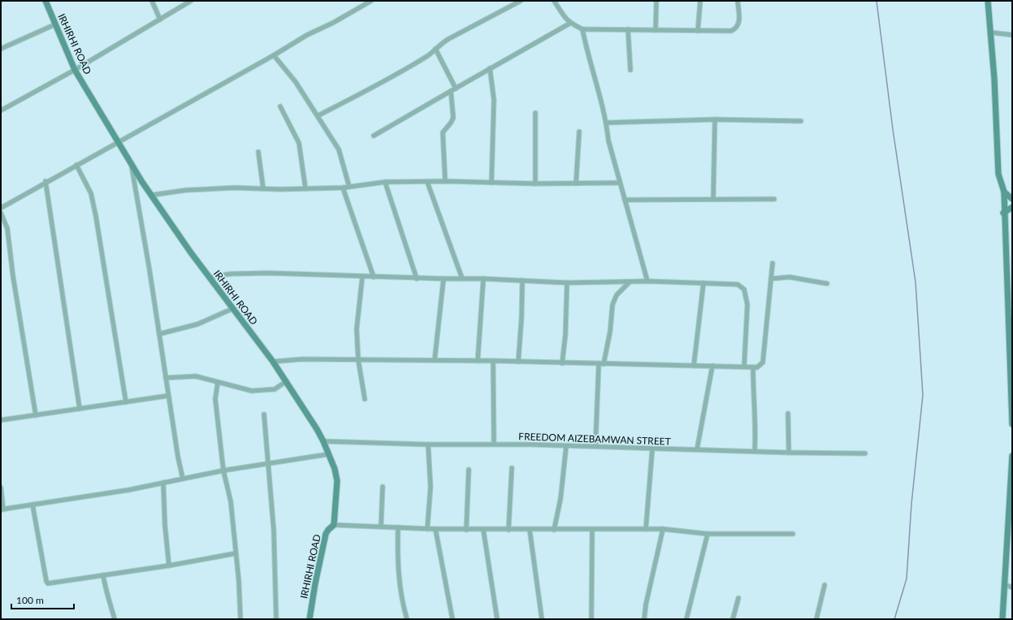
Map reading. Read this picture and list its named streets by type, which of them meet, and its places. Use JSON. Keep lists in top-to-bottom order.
{
  "streets": {
    "street": ["IRHIRHI ROAD", "FREEDOM AIZEBAMWAN STREET"]
  },
  "crossings": [
    ["IRHIRHI ROAD", "FREEDOM AIZEBAMWAN STREET"]
  ],
  "scale_bar": "100 m"
}
